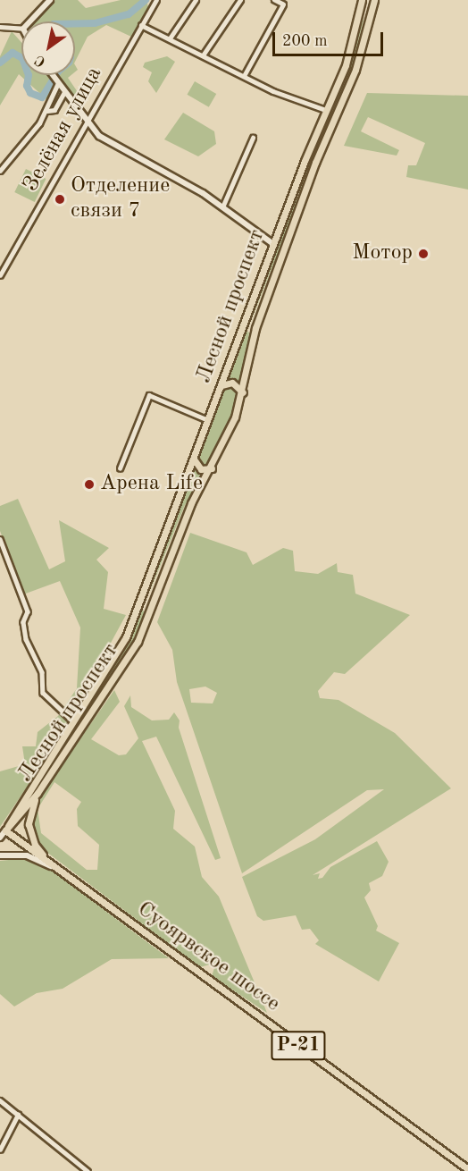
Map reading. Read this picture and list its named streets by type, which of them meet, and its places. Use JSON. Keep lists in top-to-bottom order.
{
  "streets": {
    "main road": ["Лесной проспект", "Суоярвское шоссе", "Р-21"],
    "street": ["Зелёная улица"]
  },
  "crossings": [
    ["Лесной проспект", "Суоярвское шоссе"]
  ],
  "places": ["Отделение связи 7", "Мотор", "Арена Life"],
  "scale_bar": "200 m",
  "north": "bottom left"
}
